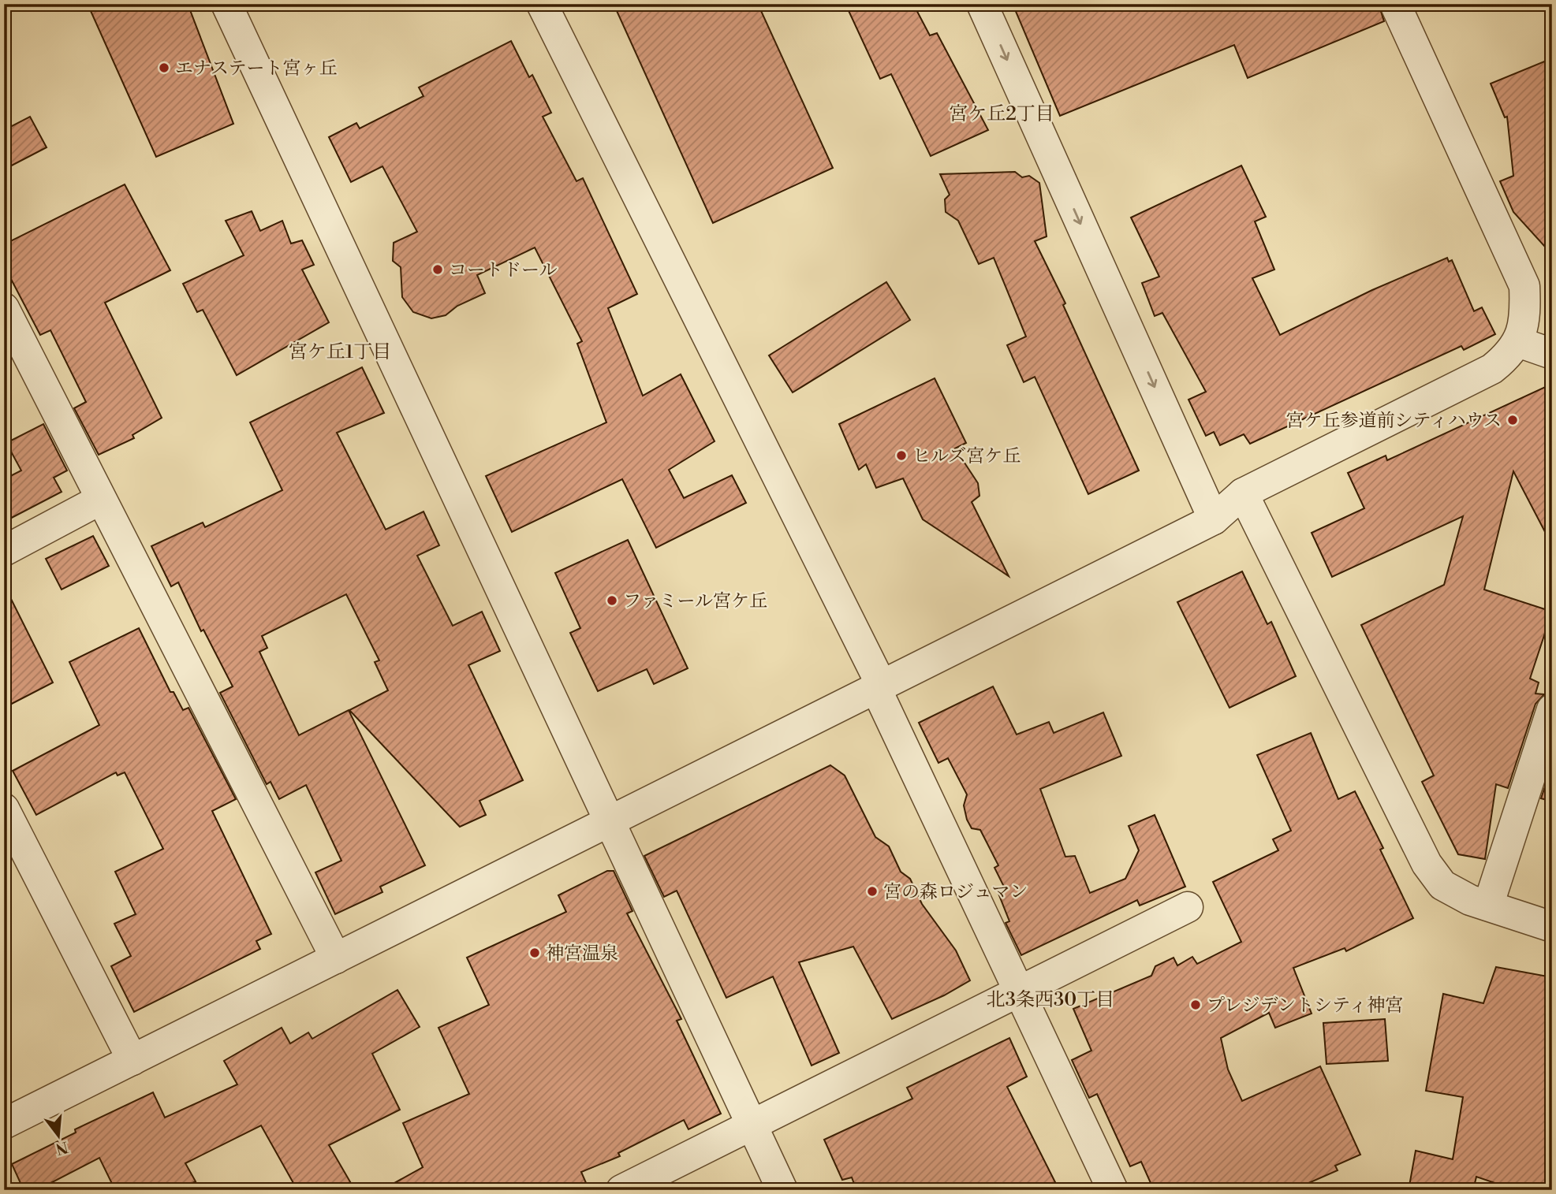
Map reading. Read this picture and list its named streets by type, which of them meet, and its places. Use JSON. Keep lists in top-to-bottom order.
{
  "districts": ["宮ケ丘2丁目", "宮ケ丘1丁目", "北3条西30丁目"],
  "places": [
    "エナステート宮ヶ丘",
    "コートドール",
    "宮ケ丘参道前シティハウス",
    "ヒルズ宮ケ丘",
    "ファミール宮ケ丘",
    "宮の森ロジュマン",
    "神宮温泉",
    "プレジデントシティ神宮"
  ],
  "north": "bottom"
}
